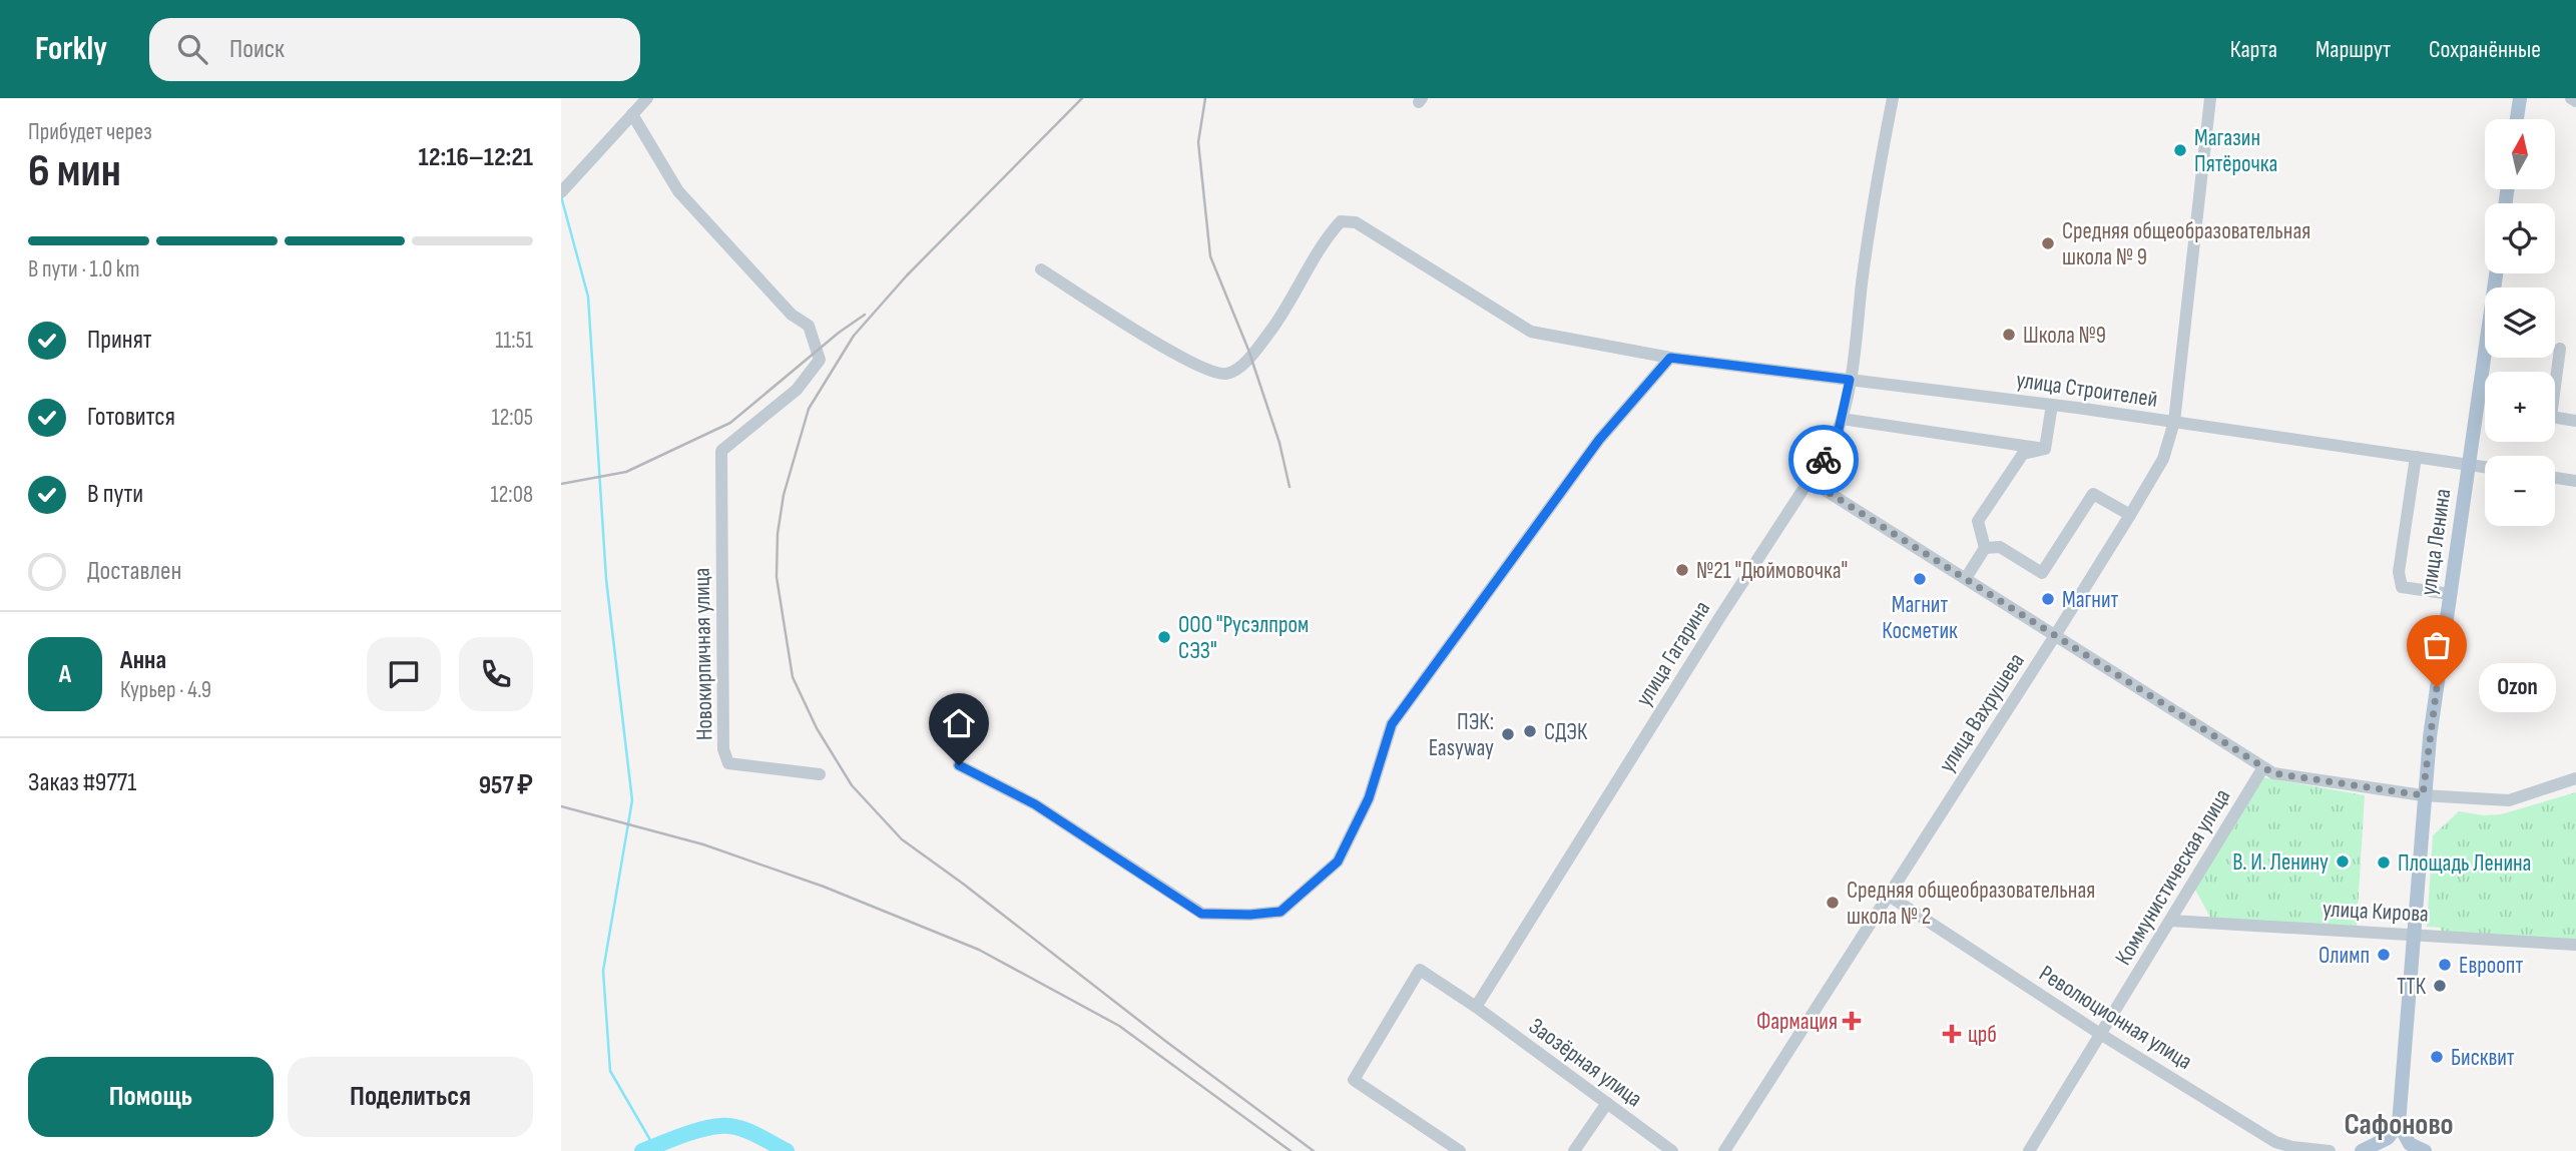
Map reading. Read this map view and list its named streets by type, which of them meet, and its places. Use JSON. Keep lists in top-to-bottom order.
{
  "streets": {
    "main road": ["улица Ленина"],
    "street": [
      "улица Строителей",
      "улица Гагарина",
      "Новокирпичная улица",
      "улица Вахрушева",
      "Коммунистическая улица",
      "улица Кирова",
      "Революционная улица",
      "Заозёрная улица"
    ]
  },
  "crossings": [
    ["улица Строителей", "улица Ленина"],
    ["улица Строителей", "улица Гагарина"],
    ["улица Строителей", "улица Вахрушева"],
    ["улица Ленина", "улица Кирова"],
    ["улица Гагарина", "Заозёрная улица"],
    ["улица Вахрушева", "Революционная улица"],
    ["Коммунистическая улица", "улица Кирова"],
    ["Коммунистическая улица", "Революционная улица"]
  ],
  "districts": ["Сафоново"],
  "places": {
    "other": [
      "Магазин Пятёрочка",
      "Средняя общеобразовательная школа № 9",
      "Школа №9",
      "№21 \"Дюймовочка\"",
      "Магнит Косметик",
      "Магнит",
      "ООО \"Русэлпром СЭЗ\"",
      "Ozon",
      "СДЭК",
      "ПЭК: Easyway",
      "В. И. Ленину",
      "Площадь Ленина",
      "Средняя общеобразовательная школа № 2",
      "Олимп",
      "Евроопт",
      "ТТК",
      "Бисквит"
    ],
    "health": ["Фармация", "црб"]
  },
  "north": "top",
  "page": {
    "header": "Forkly",
    "search": "Поиск",
    "nav": ["Карта", "Маршрут", "Сохранённые"],
    "heading": ["6 мин", "Прибудет через", "12:16–12:21"],
    "panel": [
      "Анна",
      "Курьер · 4.9",
      "Заказ #9771",
      "957 ₽"
    ],
    "map_buttons": ["+", "−"],
    "bar": "В пути · 1.0 km",
    "list": [
      ["Принят", "11:51"],
      ["Готовится", "12:05"],
      ["В пути", "12:08"],
      "Доставлен"
    ],
    "round": "А",
    "bubble": "Ozon",
    "buttons": ["Помощь", "Поделиться"]
  }
}
